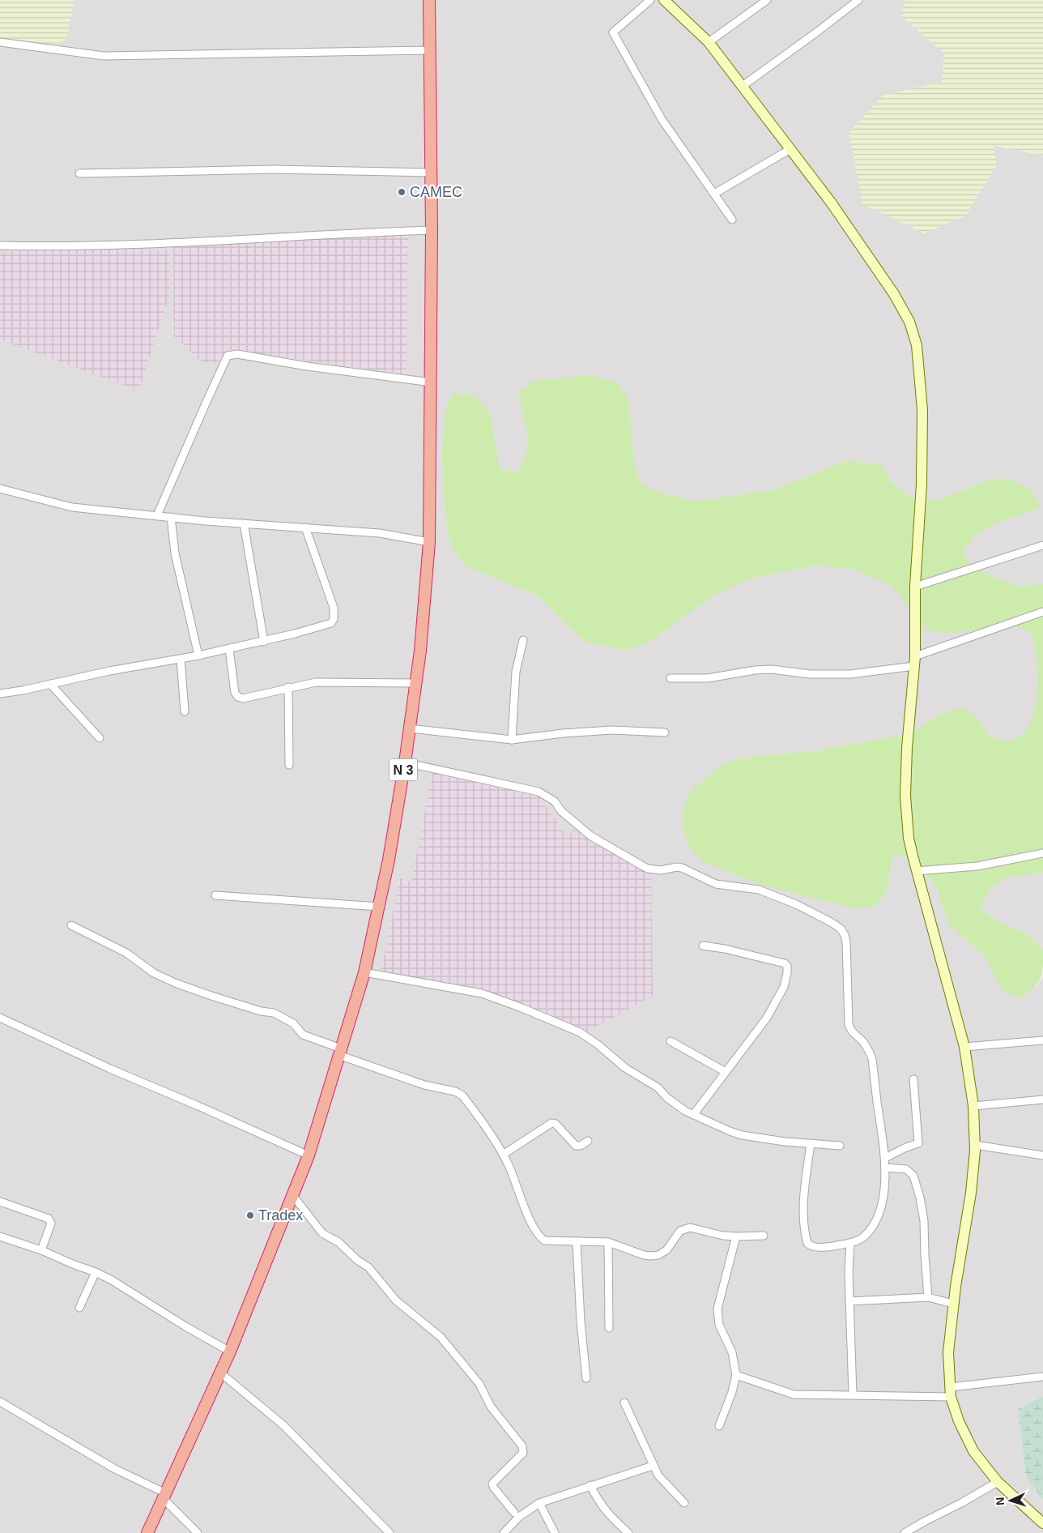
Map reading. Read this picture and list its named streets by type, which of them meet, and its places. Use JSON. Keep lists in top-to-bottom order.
{
  "streets": {
    "highway": ["N 3"]
  },
  "places": ["CAMEC", "Tradex"],
  "north": "left"
}
